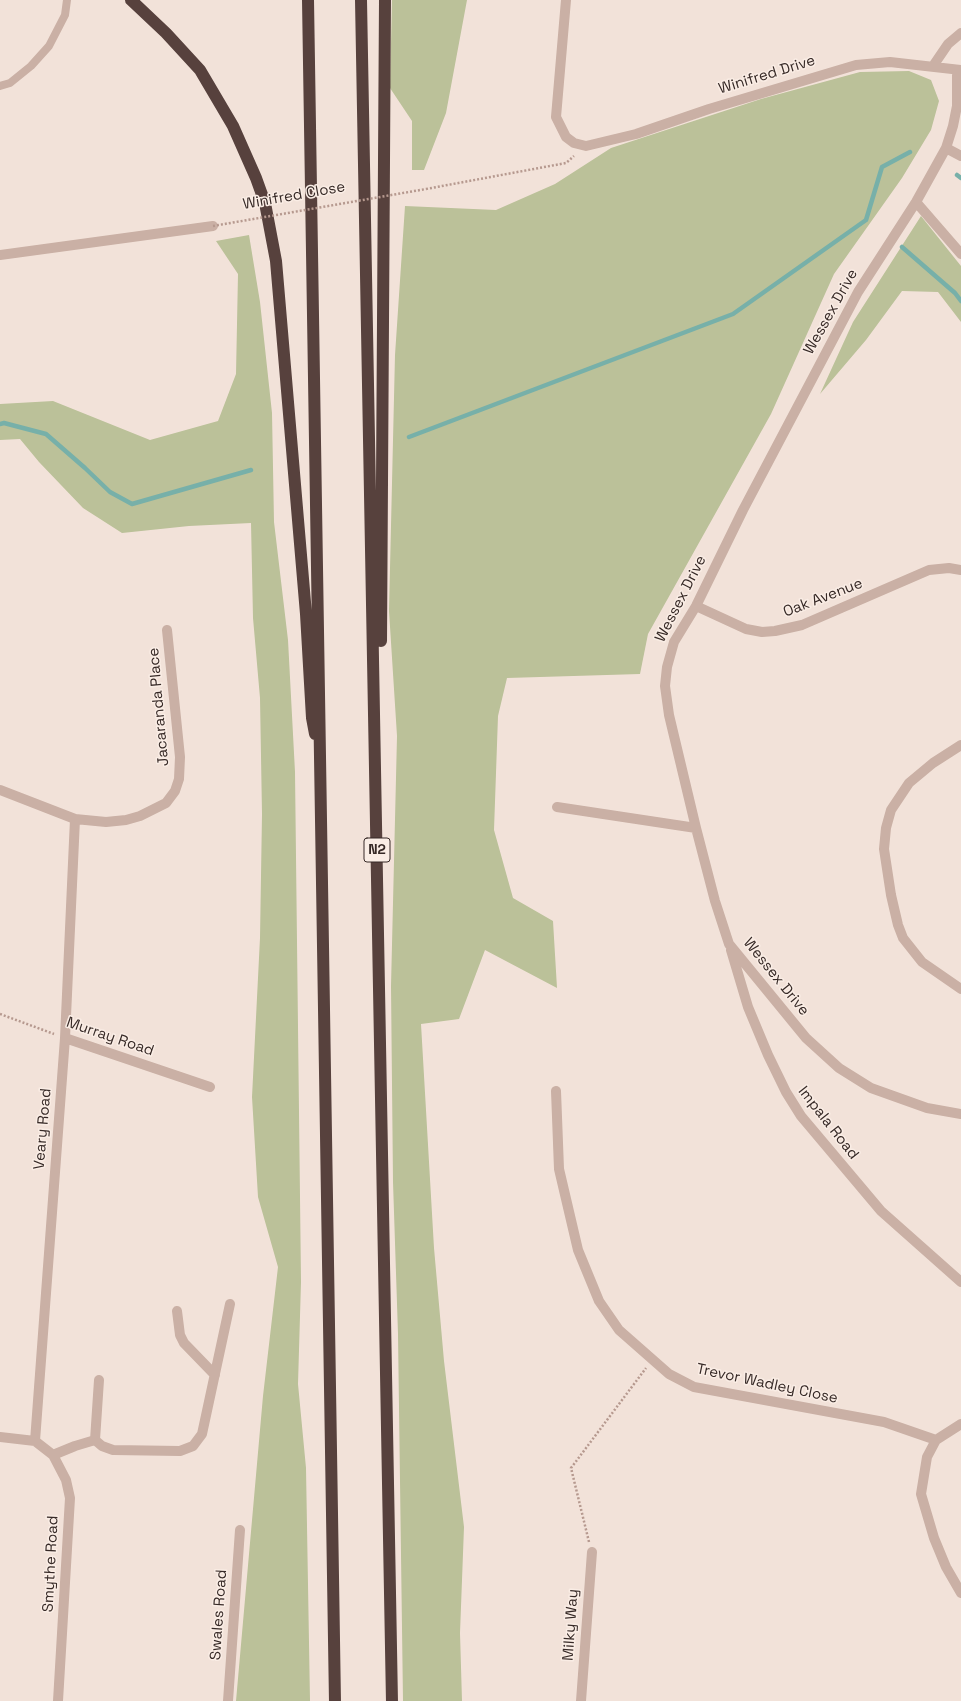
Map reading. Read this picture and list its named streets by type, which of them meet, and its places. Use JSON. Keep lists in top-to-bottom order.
{
  "streets": {
    "highway": ["N2"],
    "street": [
      "Winifred Drive",
      "Wessex Drive",
      "Oak Avenue",
      "Jacaranda Place",
      "Murray Road",
      "Impala Road",
      "Veary Road",
      "Trevor Wadley Close",
      "Smythe Road",
      "Swales Road",
      "Milky Way"
    ],
    "path": ["Winifred Close"]
  },
  "crossings": [
    ["Winifred Drive", "Winifred Close"],
    ["Winifred Drive", "Wessex Drive"],
    ["Wessex Drive", "Oak Avenue"],
    ["Wessex Drive", "Impala Road"],
    ["Jacaranda Place", "Veary Road"],
    ["Murray Road", "Veary Road"],
    ["Veary Road", "Smythe Road"]
  ]
}
